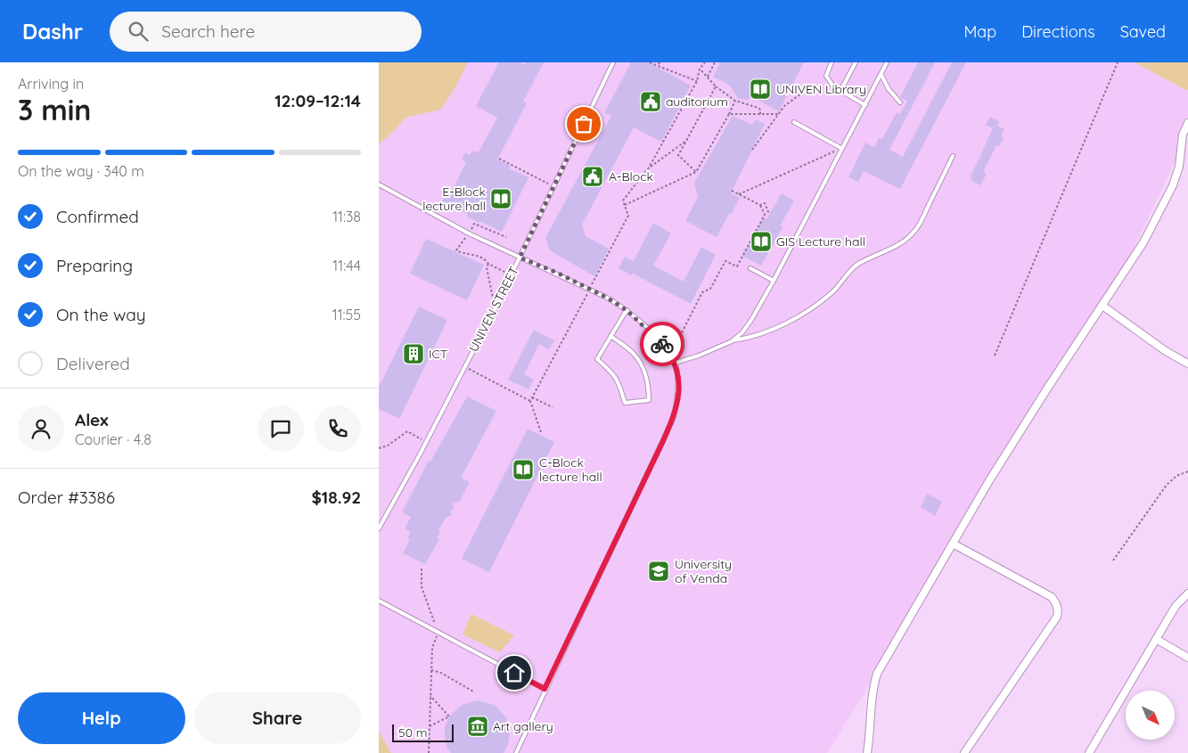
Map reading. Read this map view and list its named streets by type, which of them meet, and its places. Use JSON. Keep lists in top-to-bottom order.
{
  "streets": {
    "lane": ["UNIVEN STREET"]
  },
  "places": {
    "library": [
      "UNIVEN Library",
      "E-Block lecture hall",
      "GIS Lecture hall",
      "C-Block lecture hall"
    ],
    "public building": ["auditorium", "A-Block"],
    "building": ["ICT"],
    "school or university": ["University of Venda"],
    "museum": ["Art gallery"]
  },
  "scale_bar": "50 m",
  "north": "bottom right",
  "page": {
    "header": "Dashr",
    "search": "Search here",
    "nav": ["Map", "Directions", "Saved"],
    "heading": ["3 min", "Arriving in", "12:09–12:14"],
    "panel": [
      "Alex",
      "Courier · 4.8",
      "Order #3386",
      "$18.92"
    ],
    "bar": "On the way · 340 m",
    "list": [
      ["Confirmed", "11:38"],
      ["Preparing", "11:44"],
      ["On the way", "11:55"],
      "Delivered"
    ],
    "buttons": ["Help", "Share"],
    "scale": "50 m"
  }
}
